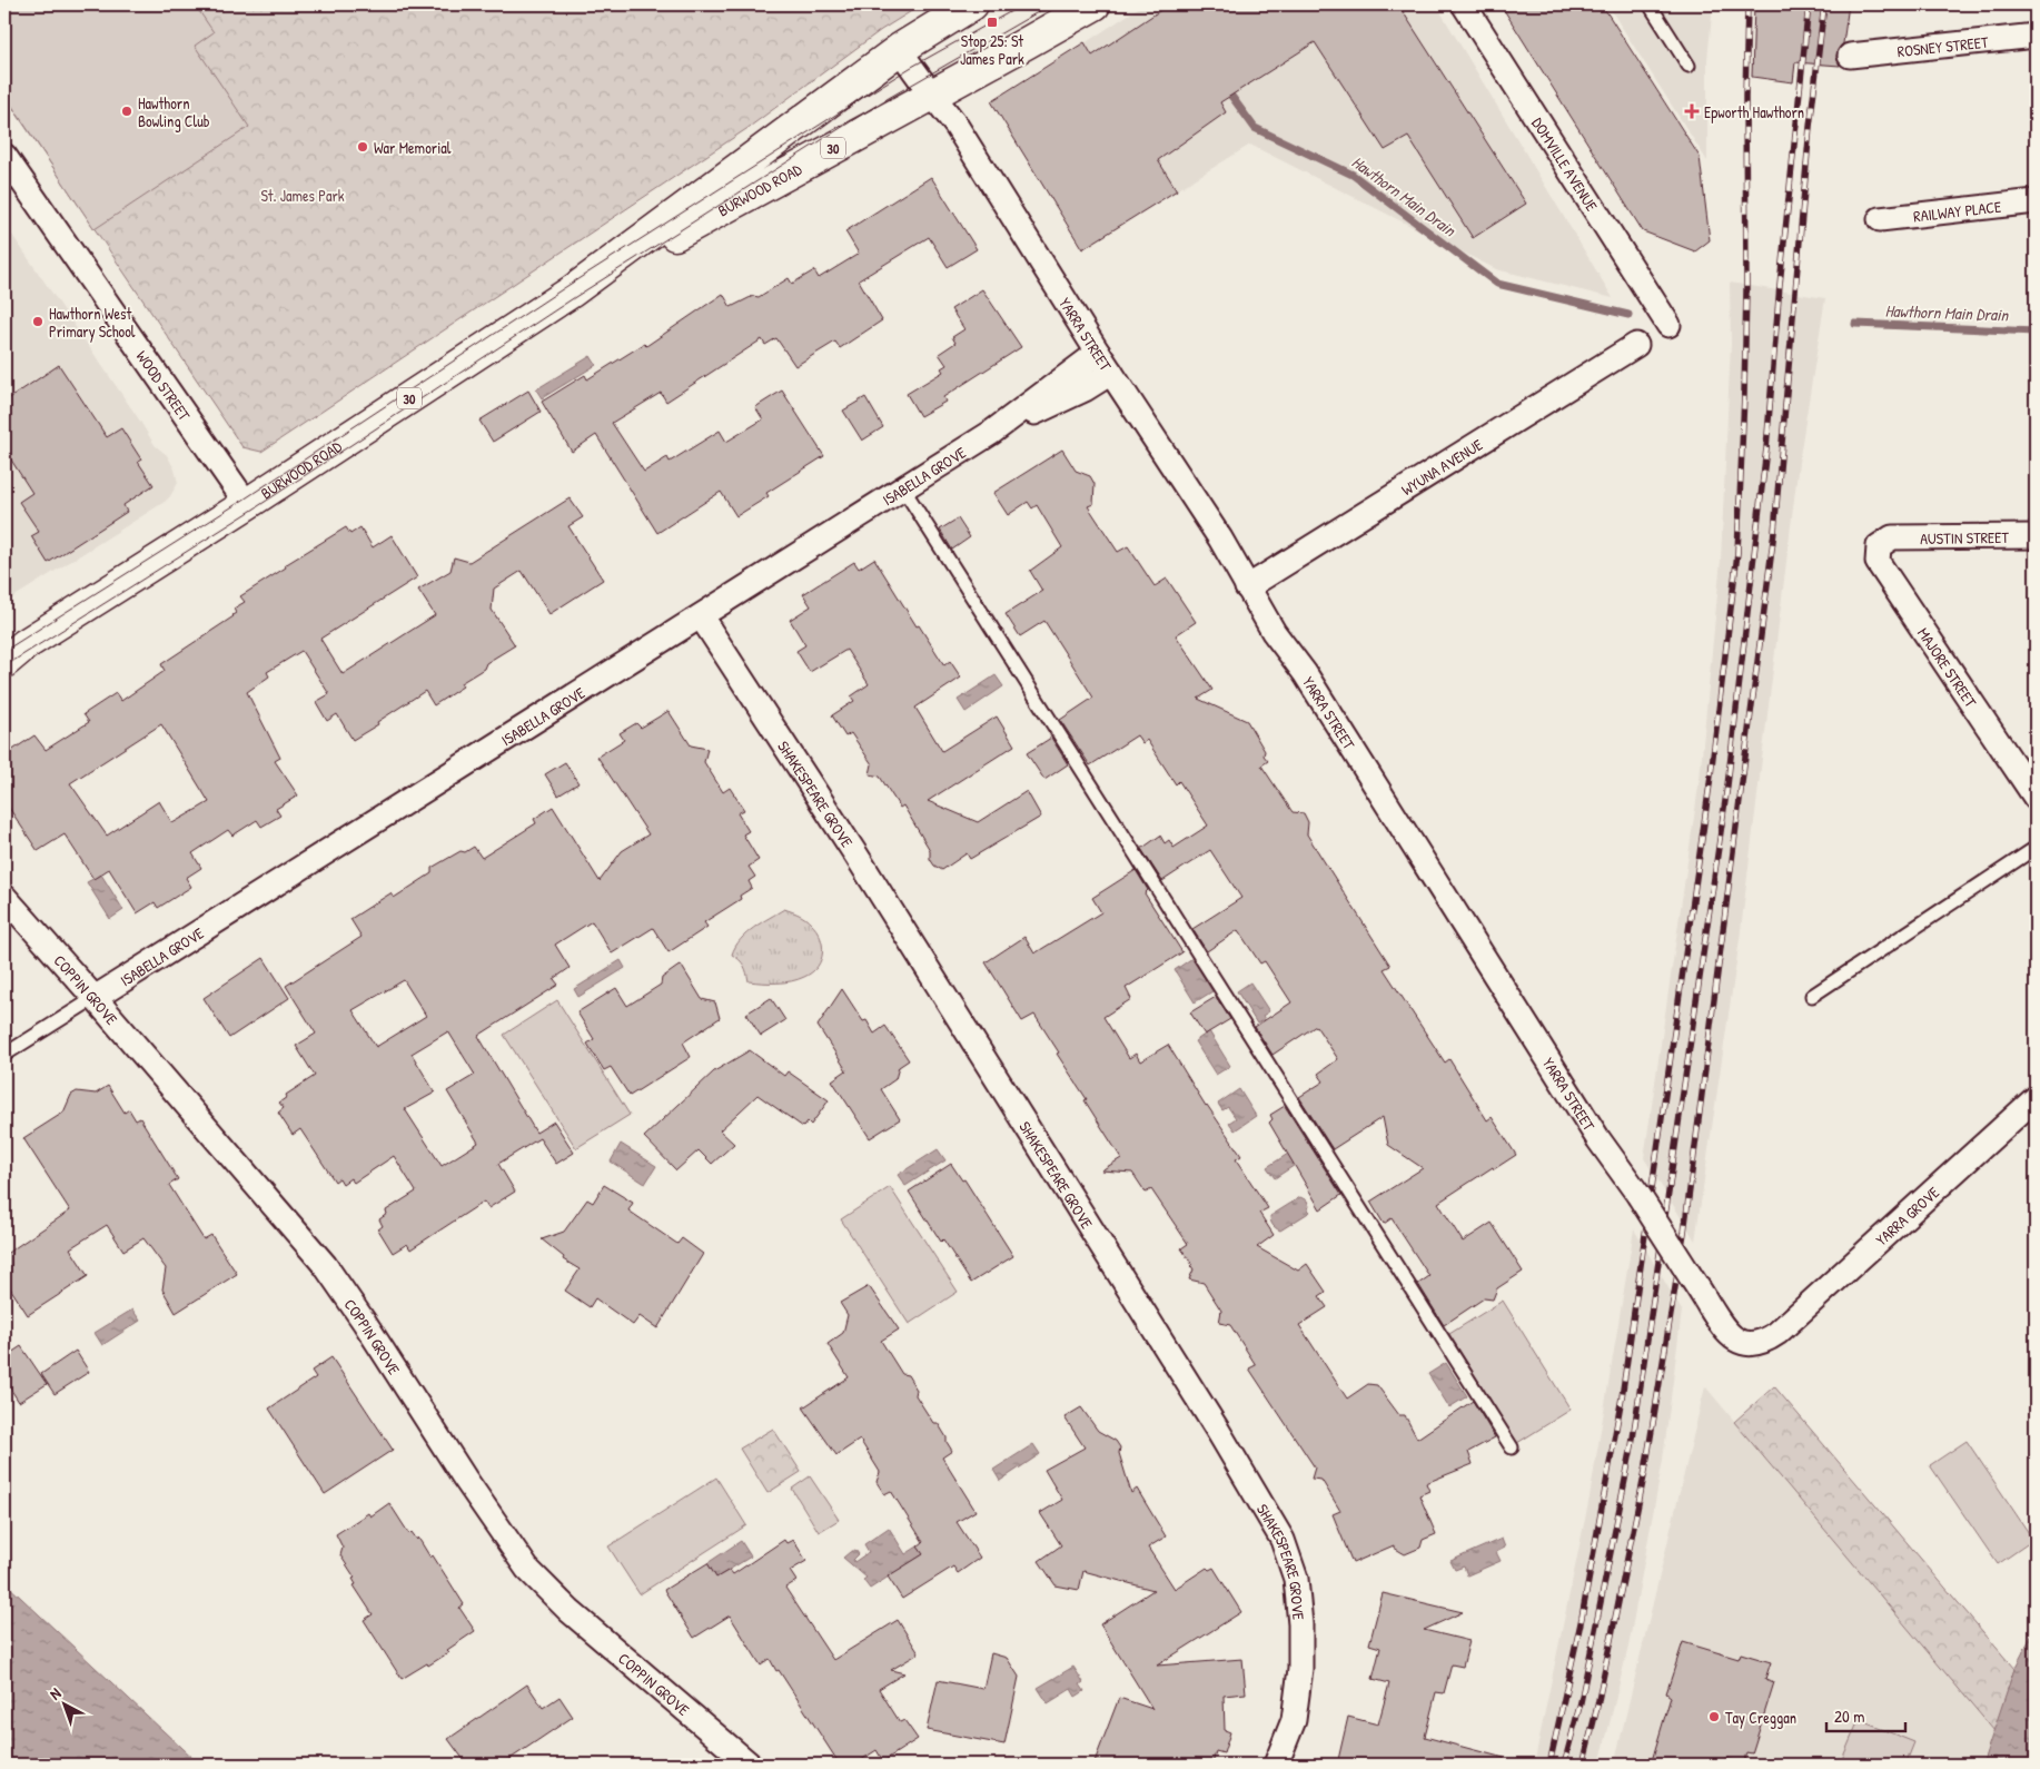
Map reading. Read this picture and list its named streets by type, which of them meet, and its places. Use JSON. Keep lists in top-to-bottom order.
{
  "streets": {
    "main road": ["30", "BURWOOD ROAD"],
    "street": [
      "ROSNEY STREET",
      "DOMVILLE AVENUE",
      "RAILWAY PLACE",
      "YARRA STREET",
      "WOOD STREET",
      "WYUNA AVENUE",
      "ISABELLA GROVE",
      "AUSTIN STREET",
      "MAJORE STREET",
      "SHAKESPEARE GROVE",
      "COPPIN GROVE",
      "YARRA GROVE"
    ]
  },
  "crossings": [
    ["BURWOOD ROAD", "YARRA STREET"],
    ["BURWOOD ROAD", "WOOD STREET"],
    ["YARRA STREET", "WYUNA AVENUE"],
    ["YARRA STREET", "ISABELLA GROVE"],
    ["YARRA STREET", "YARRA GROVE"],
    ["ISABELLA GROVE", "SHAKESPEARE GROVE"],
    ["ISABELLA GROVE", "COPPIN GROVE"],
    ["AUSTIN STREET", "MAJORE STREET"]
  ],
  "water": ["Hawthorn Main Drain"],
  "parks": ["St. James Park"],
  "places": {
    "transit": ["Stop 25: St James Park"],
    "other": [
      "Hawthorn Bowling Club",
      "War Memorial",
      "Hawthorn West Primary School",
      "Tay Creggan"
    ],
    "health": ["Epworth Hawthorn"]
  },
  "scale_bar": "20 m",
  "north": "top left"
}
